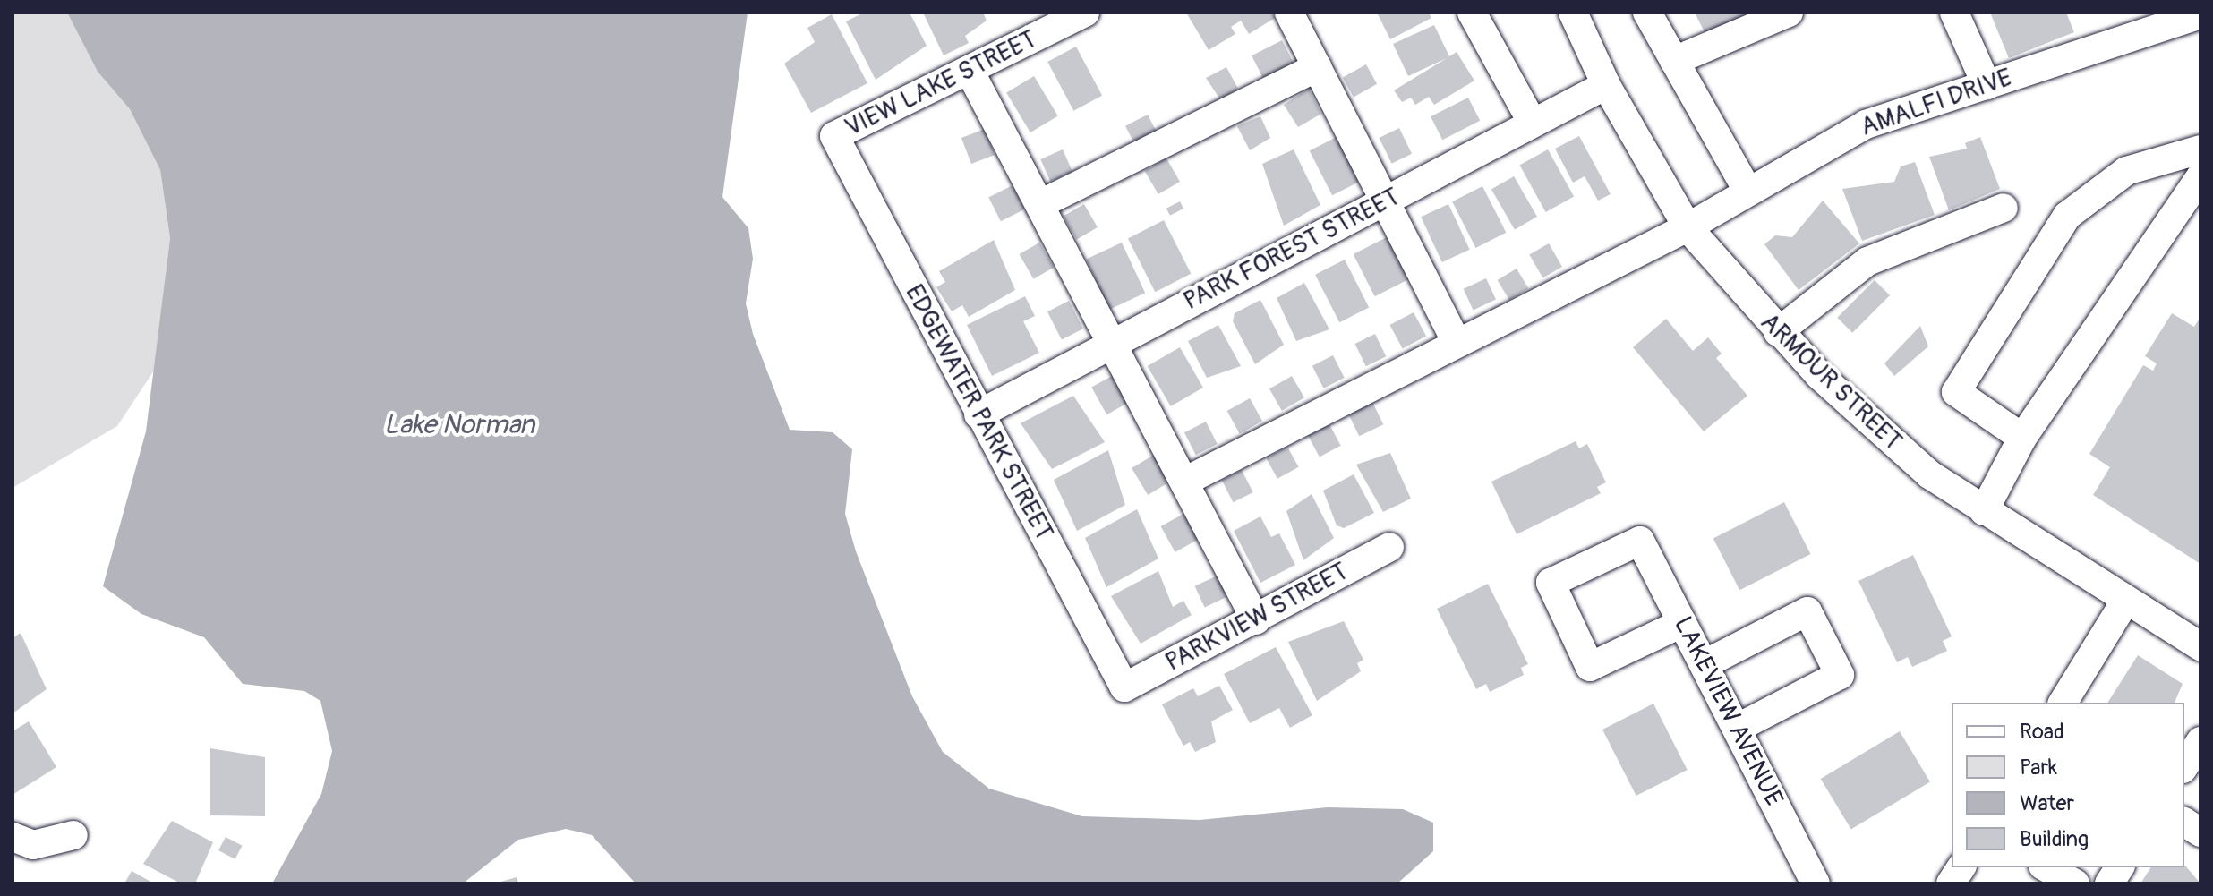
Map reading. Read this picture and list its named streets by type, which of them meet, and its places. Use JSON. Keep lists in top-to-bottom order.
{
  "streets": {
    "street": [
      "VIEW LAKE STREET",
      "AMALFI DRIVE",
      "PARK FOREST STREET",
      "ARMOUR STREET",
      "EDGEWATER PARK STREET",
      "PARKVIEW STREET",
      "LAKEVIEW AVENUE"
    ]
  },
  "crossings": [
    ["VIEW LAKE STREET", "EDGEWATER PARK STREET"],
    ["AMALFI DRIVE", "ARMOUR STREET"],
    ["PARK FOREST STREET", "ARMOUR STREET"],
    ["PARK FOREST STREET", "EDGEWATER PARK STREET"],
    ["EDGEWATER PARK STREET", "PARKVIEW STREET"]
  ],
  "water": ["Lake Norman"],
  "legend": [
    "Road",
    "Park",
    "Water",
    "Building"
  ]
}
